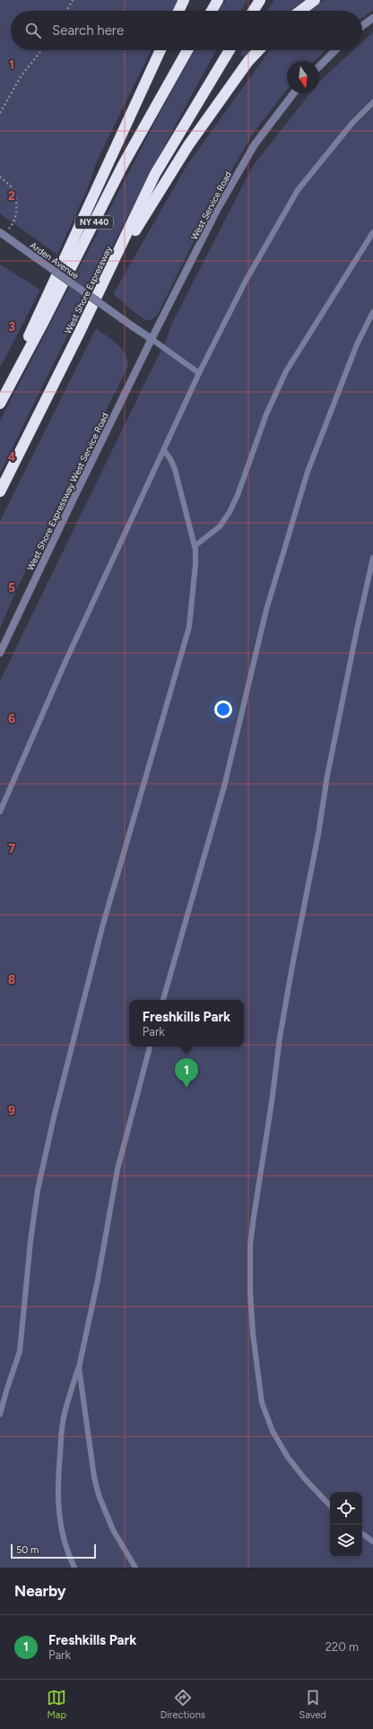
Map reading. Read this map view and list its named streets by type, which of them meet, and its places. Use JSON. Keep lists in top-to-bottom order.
{
  "streets": {
    "highway": ["NY 440", "West Shore Expressway"],
    "street": ["West Service Road", "Arden Avenue", "West Shore Expressway West Service Road"]
  },
  "crossings": [
    ["West Service Road", "Arden Avenue"],
    ["West Service Road", "West Shore Expressway West Service Road"],
    ["Arden Avenue", "West Shore Expressway West Service Road"]
  ],
  "scale_bar": "50 m",
  "north": "bottom",
  "page": {
    "search": "Search here",
    "popup": ["Freshkills Park", "Park"],
    "pins": "1",
    "scale": "50 m",
    "heading": "Nearby",
    "list": [
      {
        "mark": "1",
        "name": "Freshkills Park",
        "note": "Park",
        "value": "220 m"
      }
    ],
    "nav": ["Map", "Directions", "Saved"]
  },
  "grid": {
    "rows": [
      "1",
      "2",
      "3",
      "4",
      "5",
      "6",
      "7",
      "8",
      "9"
    ]
  }
}
